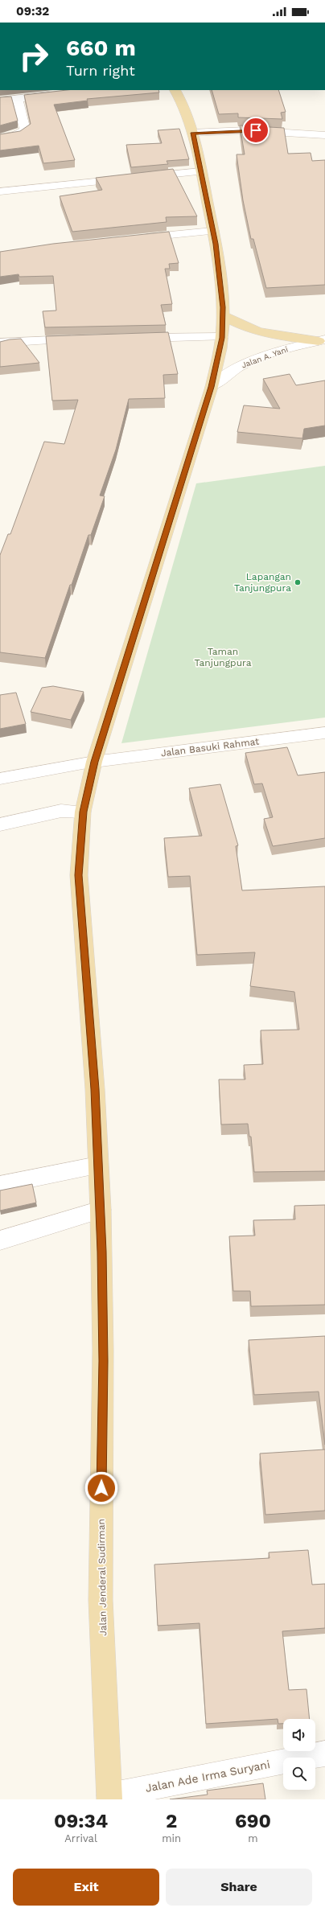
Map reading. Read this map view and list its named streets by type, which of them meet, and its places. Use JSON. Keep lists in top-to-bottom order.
{
  "streets": {
    "main road": ["Jalan Jenderal Sudirman"],
    "street": ["Jalan A. Yani", "Jalan Basuki Rahmat", "Jalan Ade Irma Suryani"]
  },
  "crossings": [
    ["Jalan A. Yani", "Jalan Jenderal Sudirman"],
    ["Jalan Basuki Rahmat", "Jalan Jenderal Sudirman"],
    ["Jalan Jenderal Sudirman", "Jalan Ade Irma Suryani"]
  ],
  "parks": ["Taman Tanjungpura"],
  "places": ["Lapangan Tanjungpura"],
  "page": {
    "status": "09:32",
    "turn": ["660 m", "Turn right"],
    "eta": [
      "09:34",
      "Arrival",
      "2",
      "min",
      "690",
      "m"
    ],
    "buttons": ["Exit", "Share"]
  }
}
